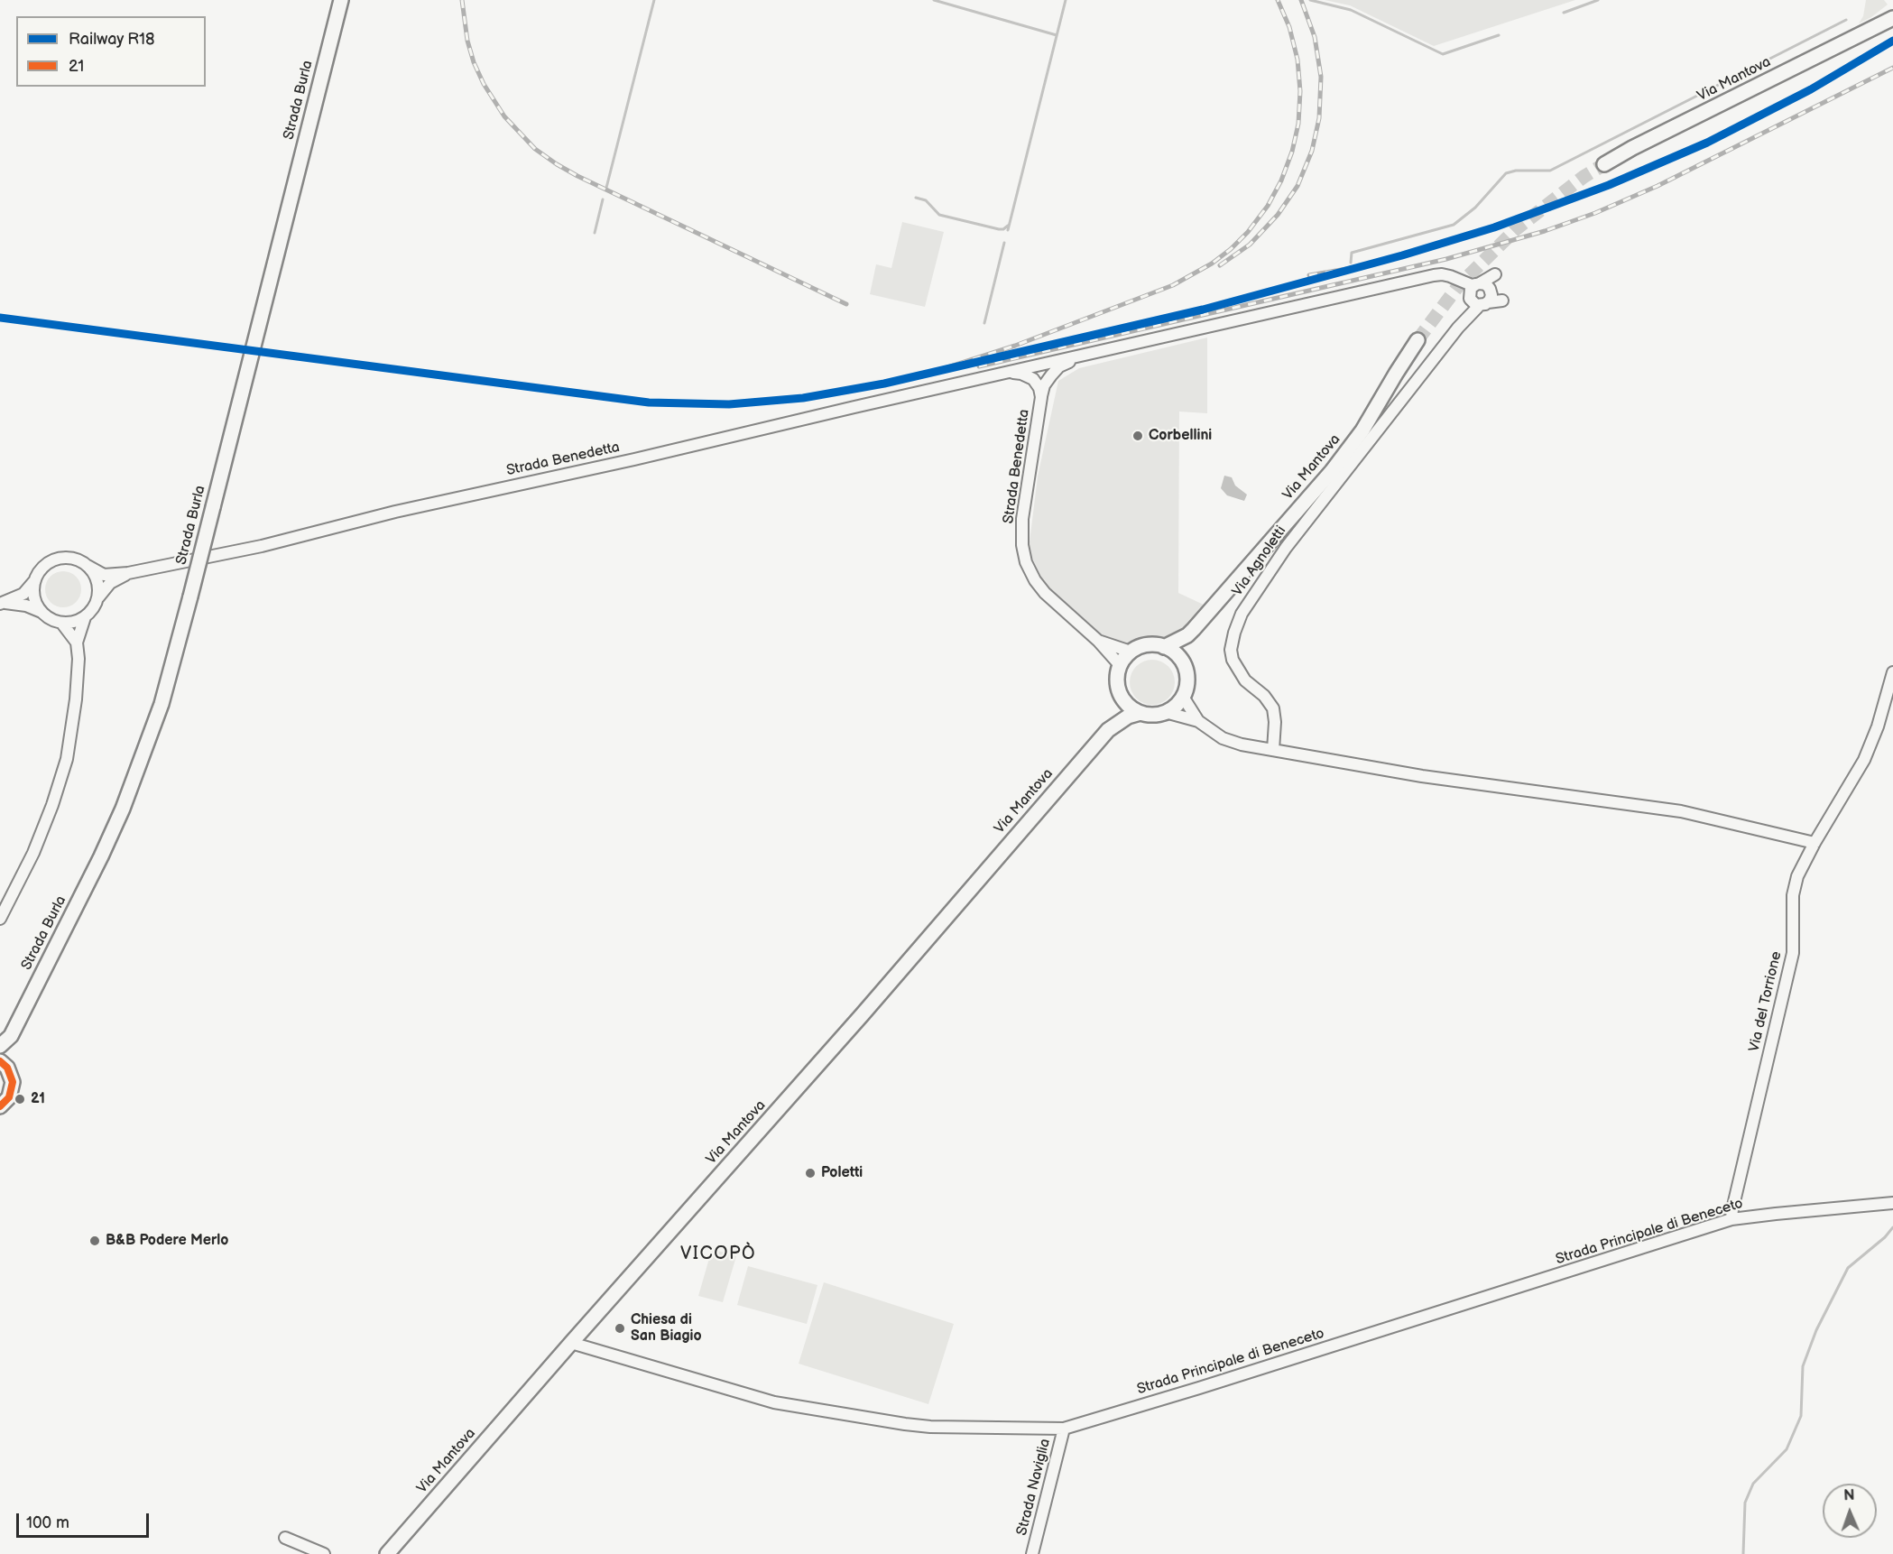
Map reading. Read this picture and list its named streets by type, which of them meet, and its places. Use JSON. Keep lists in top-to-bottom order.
{
  "streets": {
    "main road": ["Via Mantova", "Strada Burla"],
    "street": [
      "Strada Benedetta",
      "Via Agnoletti",
      "Via del Torrione",
      "Strada Principale di Beneceto",
      "Strada Naviglia"
    ]
  },
  "crossings": [
    ["Via Mantova", "Strada Benedetta"],
    ["Via Mantova", "Strada Principale di Beneceto"],
    ["Strada Benedetta", "Via Agnoletti"],
    ["Via del Torrione", "Strada Principale di Beneceto"],
    ["Strada Principale di Beneceto", "Strada Naviglia"]
  ],
  "districts": ["VICOPÒ"],
  "places": [
    "Corbellini",
    "21",
    "Poletti",
    "B&B Podere Merlo",
    "Chiesa di San Biagio"
  ],
  "lines": ["rail line R18", "transit line 21"],
  "legend": ["Railway R18", "21"],
  "scale_bar": "100 m",
  "north": "top"
}
